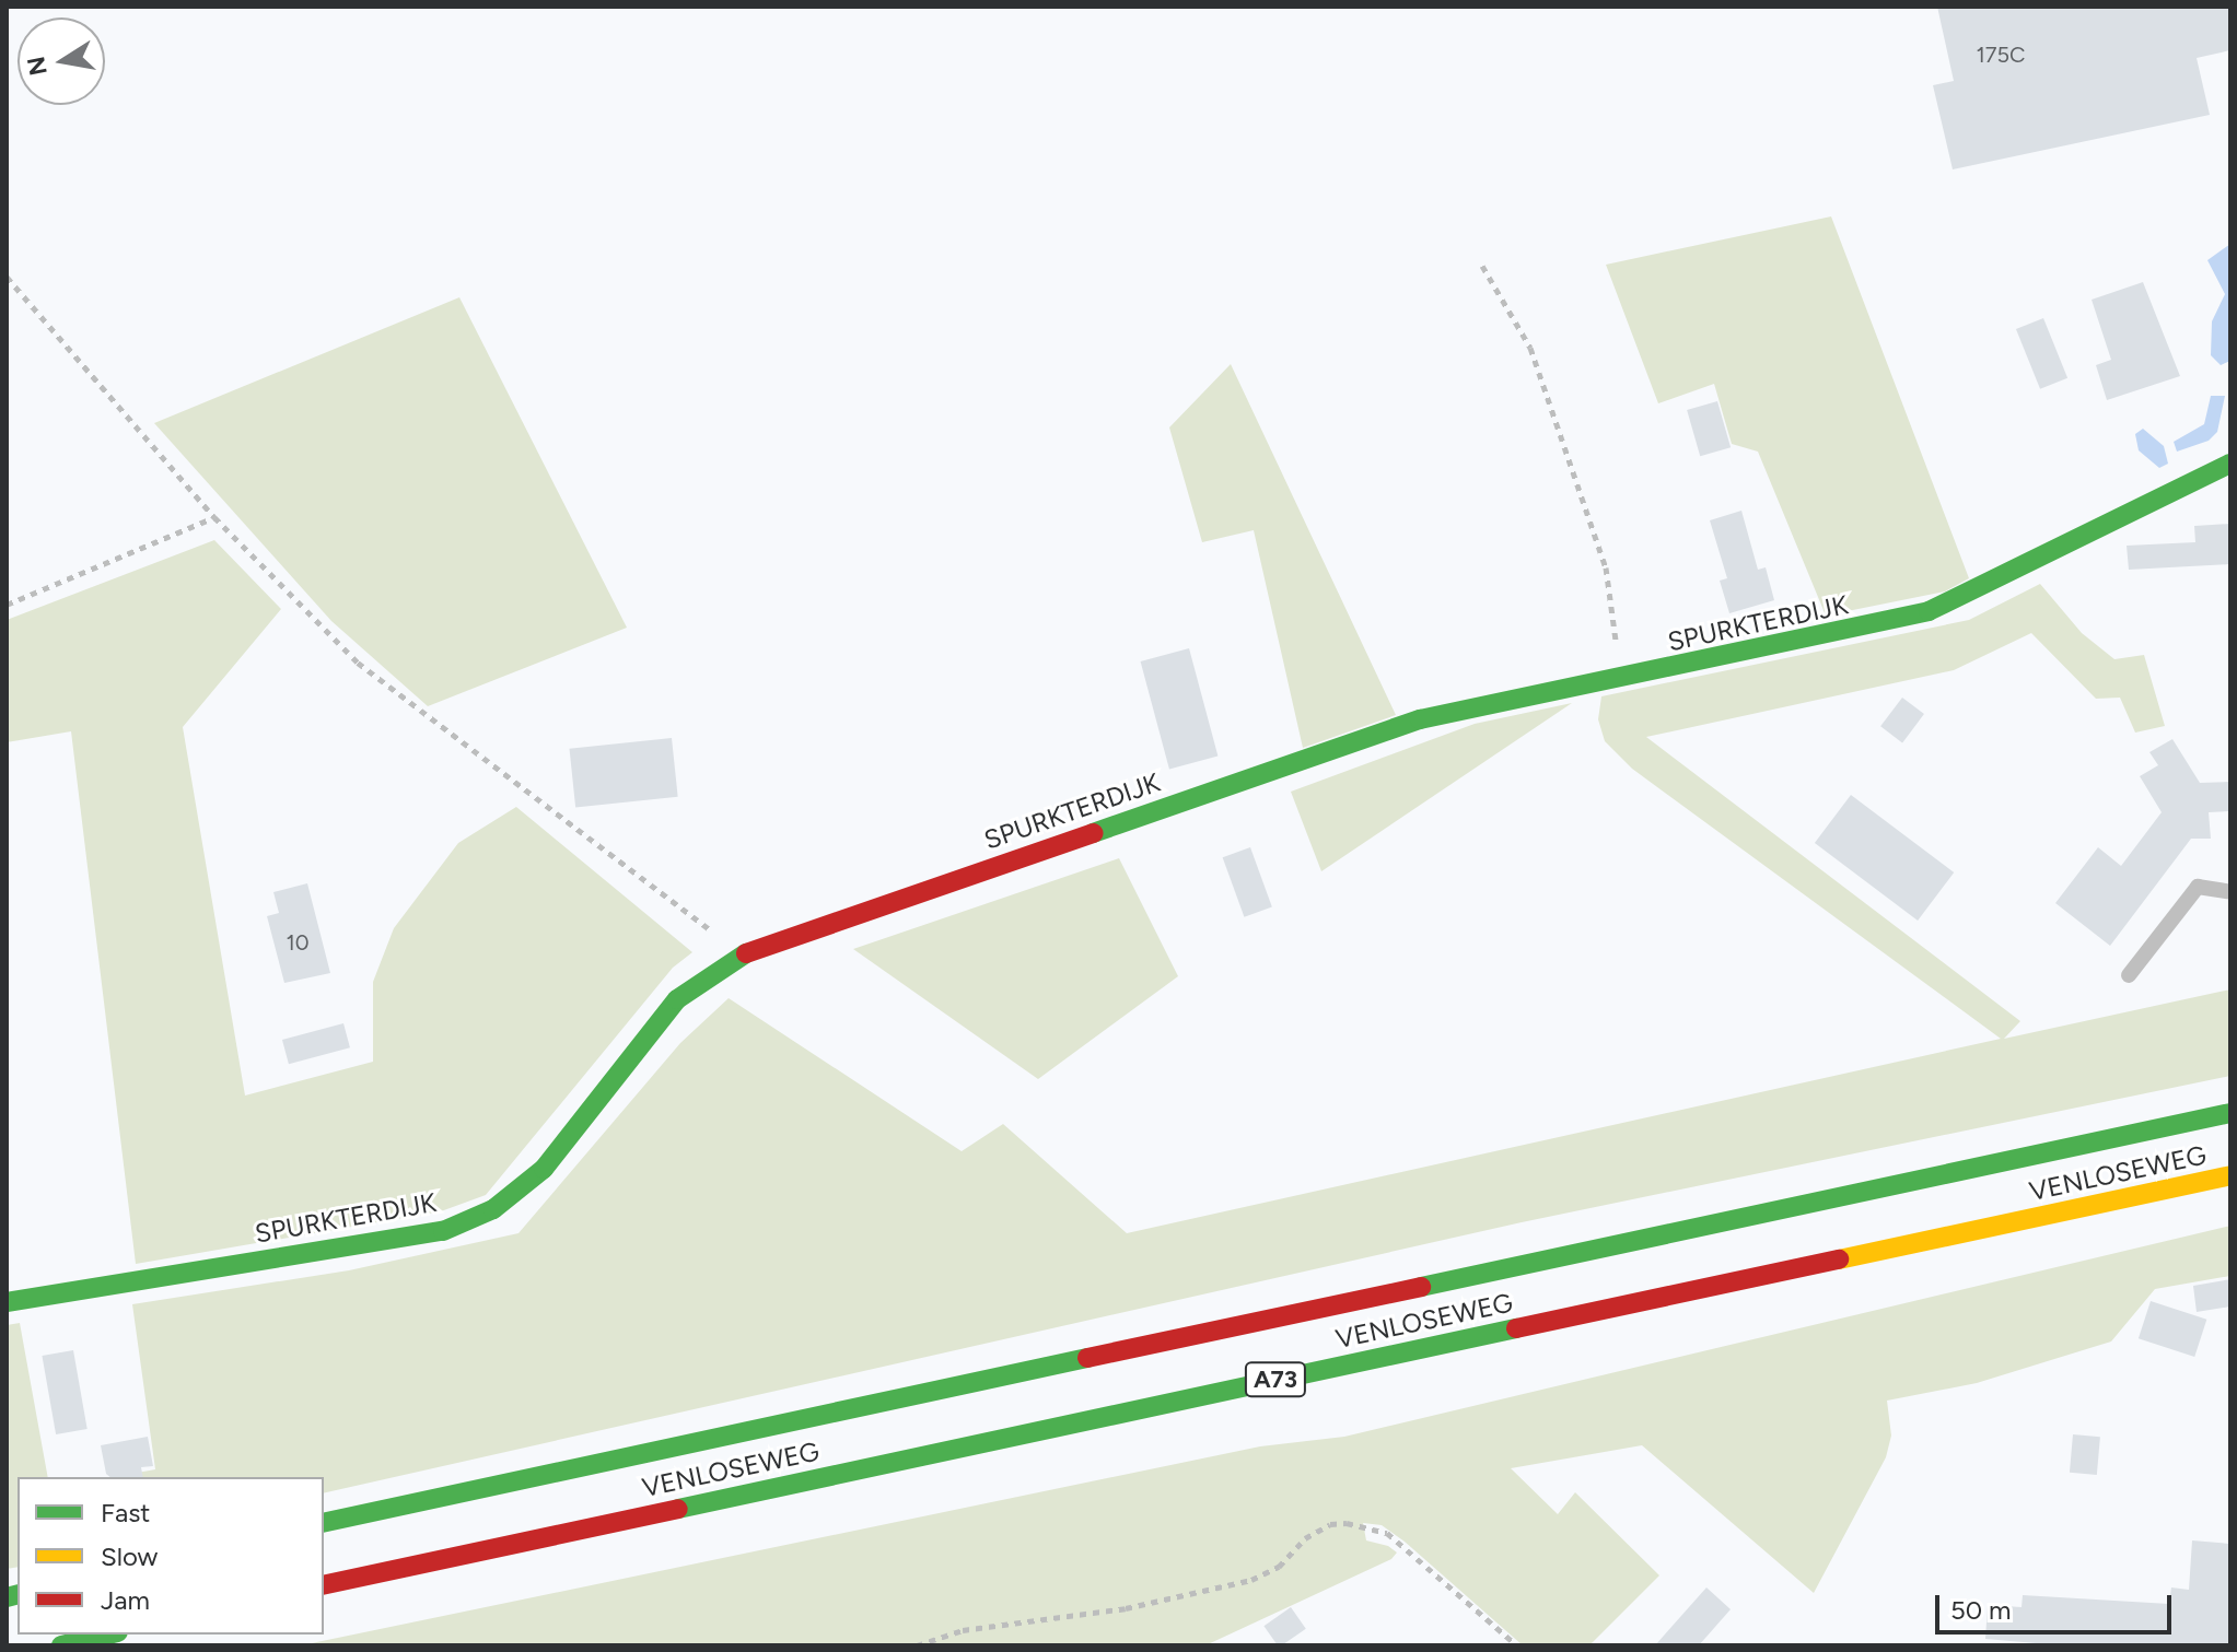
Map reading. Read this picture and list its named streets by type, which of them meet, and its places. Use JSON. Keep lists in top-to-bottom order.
{
  "streets": {
    "main road": ["SPURKTERDIJK", "VENLOSEWEG", "A73"]
  },
  "house_numbers": ["175C", "10"],
  "legend": ["Fast", "Slow", "Jam"],
  "scale_bar": "50 m",
  "north": "left"
}
